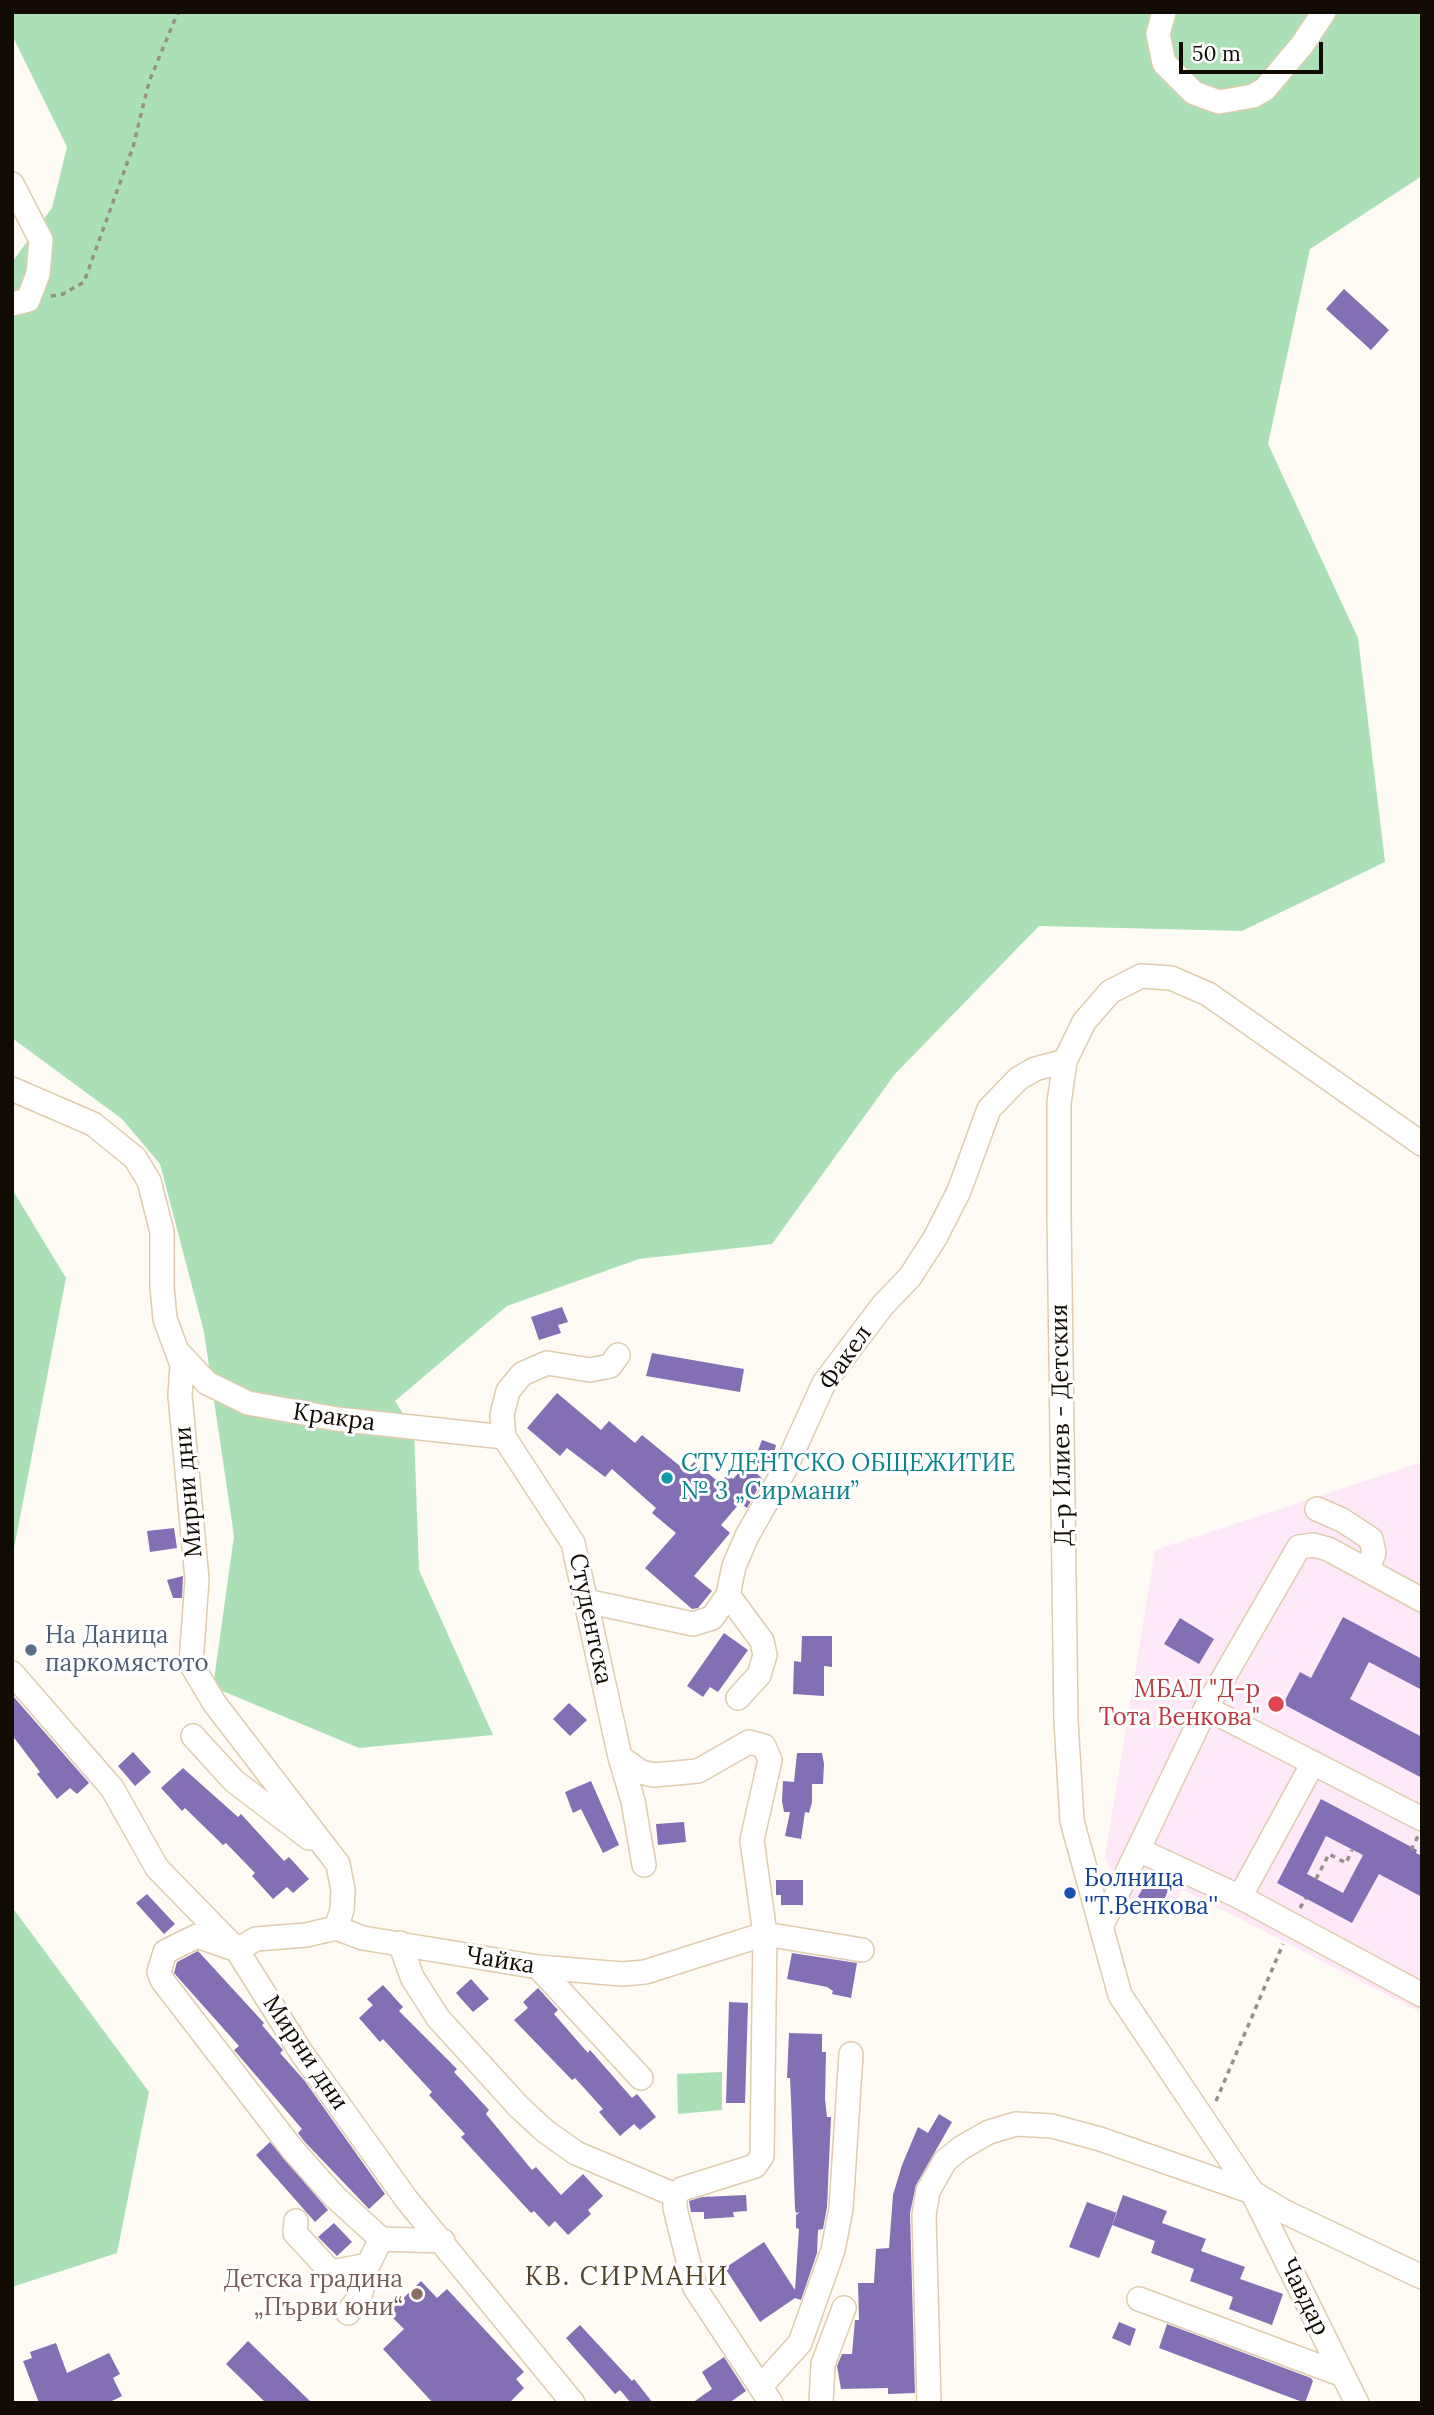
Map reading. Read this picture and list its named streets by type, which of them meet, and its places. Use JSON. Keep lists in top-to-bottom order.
{
  "streets": {
    "street": [
      "Факел",
      "Кракра",
      "Д-р Илиев - Детския",
      "Мирни дни",
      "Студентска",
      "Чайка",
      "Чавдар"
    ]
  },
  "crossings": [
    ["Факел", "Д-р Илиев - Детския"],
    ["Факел", "Студентска"],
    ["Кракра", "Мирни дни"],
    ["Кракра", "Студентска"],
    ["Д-р Илиев - Детския", "Чавдар"],
    ["Мирни дни", "Чайка"]
  ],
  "districts": ["КВ. СИРМАНИ"],
  "places": [
    "СТУДЕНТСКО ОБЩЕЖИТИЕ № 3 „Сирмани”",
    "На Даница паркомястото",
    "МБАЛ \"Д-р Тота Венкова\"",
    "Болница ''Т.Венкова''",
    "Детска градина „Първи юни“"
  ],
  "scale_bar": "50 m"
}
